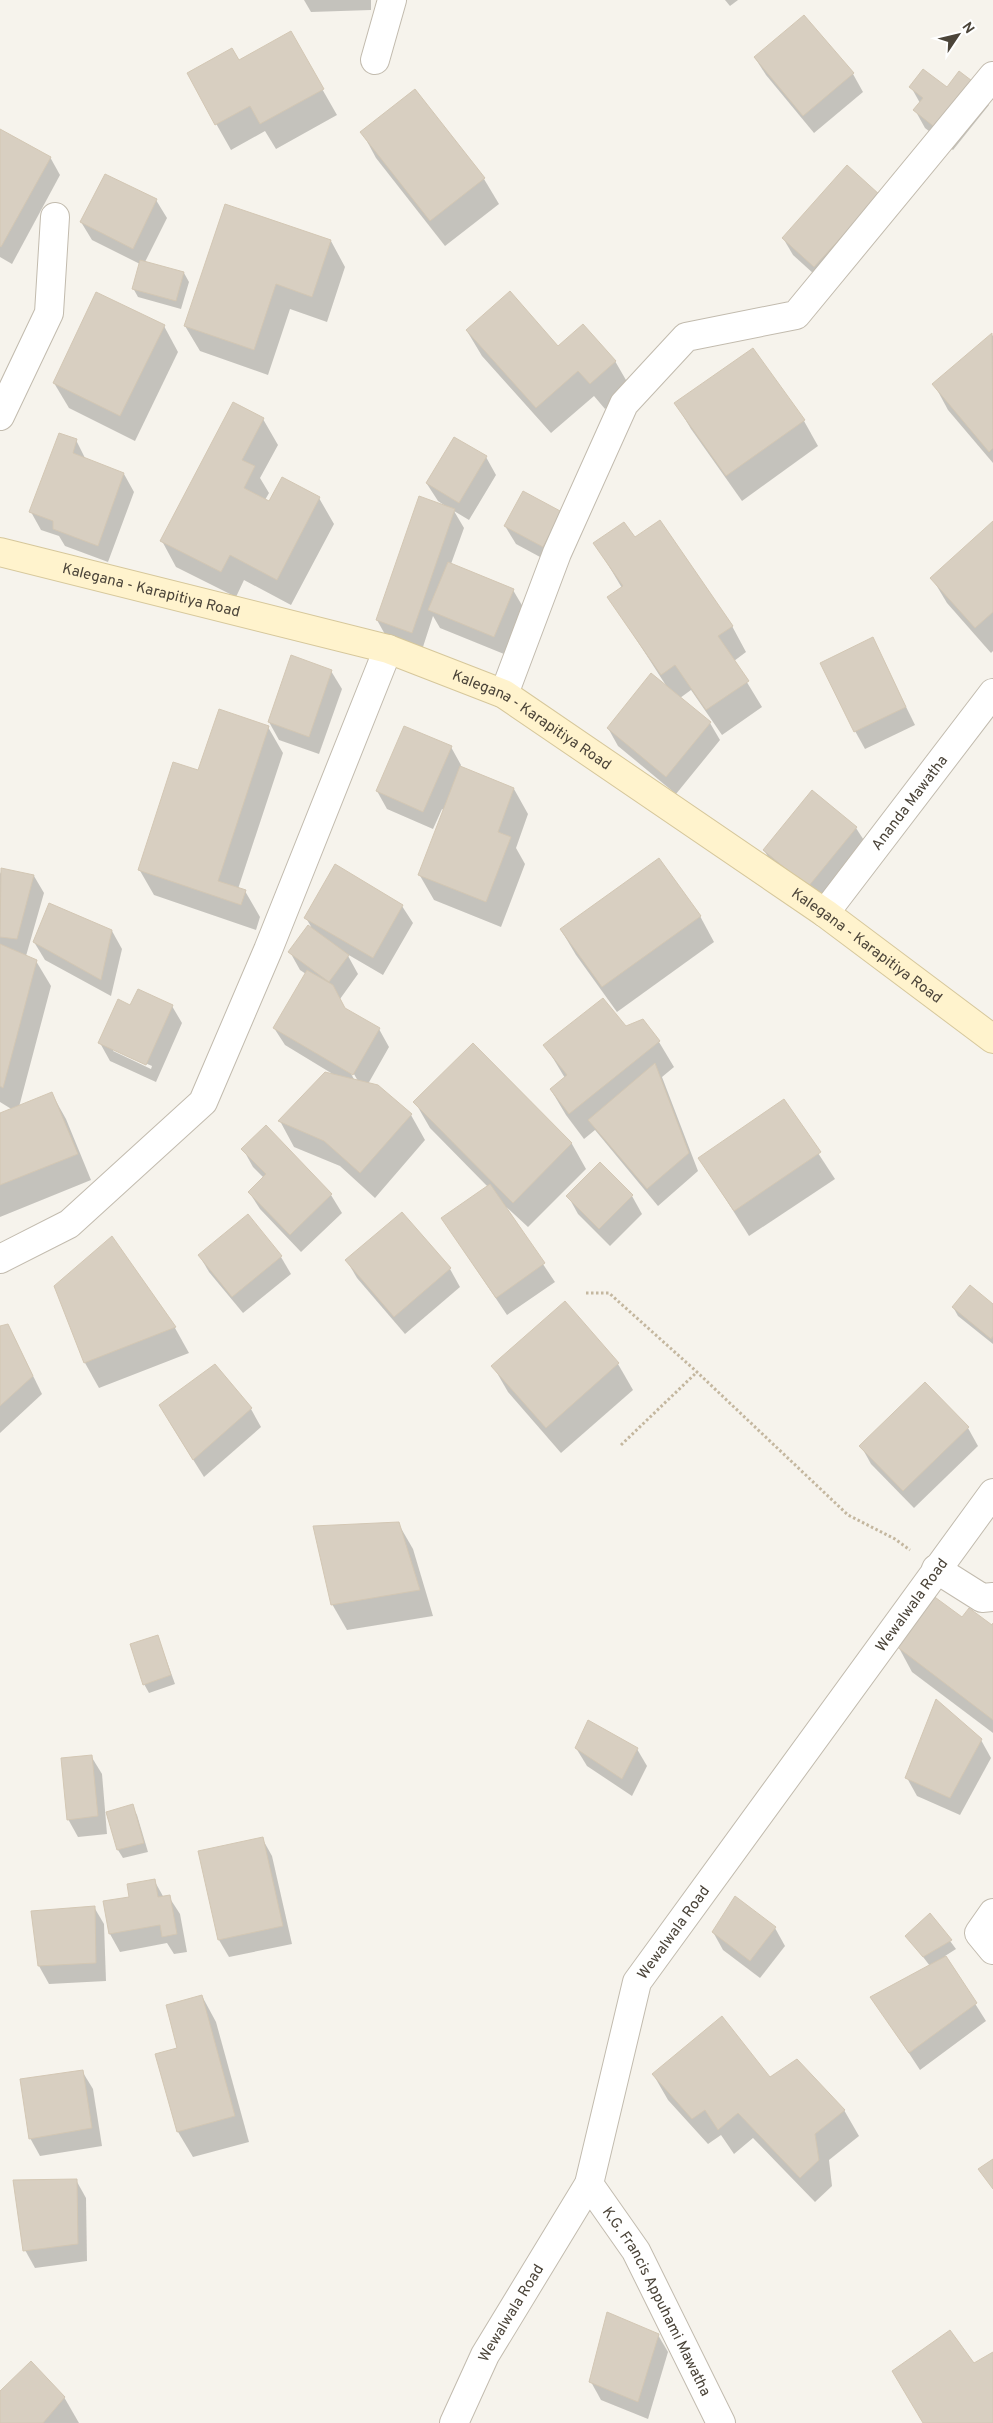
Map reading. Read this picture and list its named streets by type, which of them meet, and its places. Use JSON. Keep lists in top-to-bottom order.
{
  "streets": {
    "main road": ["Kalegana - Karapitiya Road"],
    "street": ["Ananda Mawatha", "Wewalwala Road", "K.G. Francis Appuhami Mawatha"]
  },
  "crossings": [
    ["Kalegana - Karapitiya Road", "Ananda Mawatha"],
    ["Wewalwala Road", "K.G. Francis Appuhami Mawatha"]
  ],
  "north": "top right"
}
